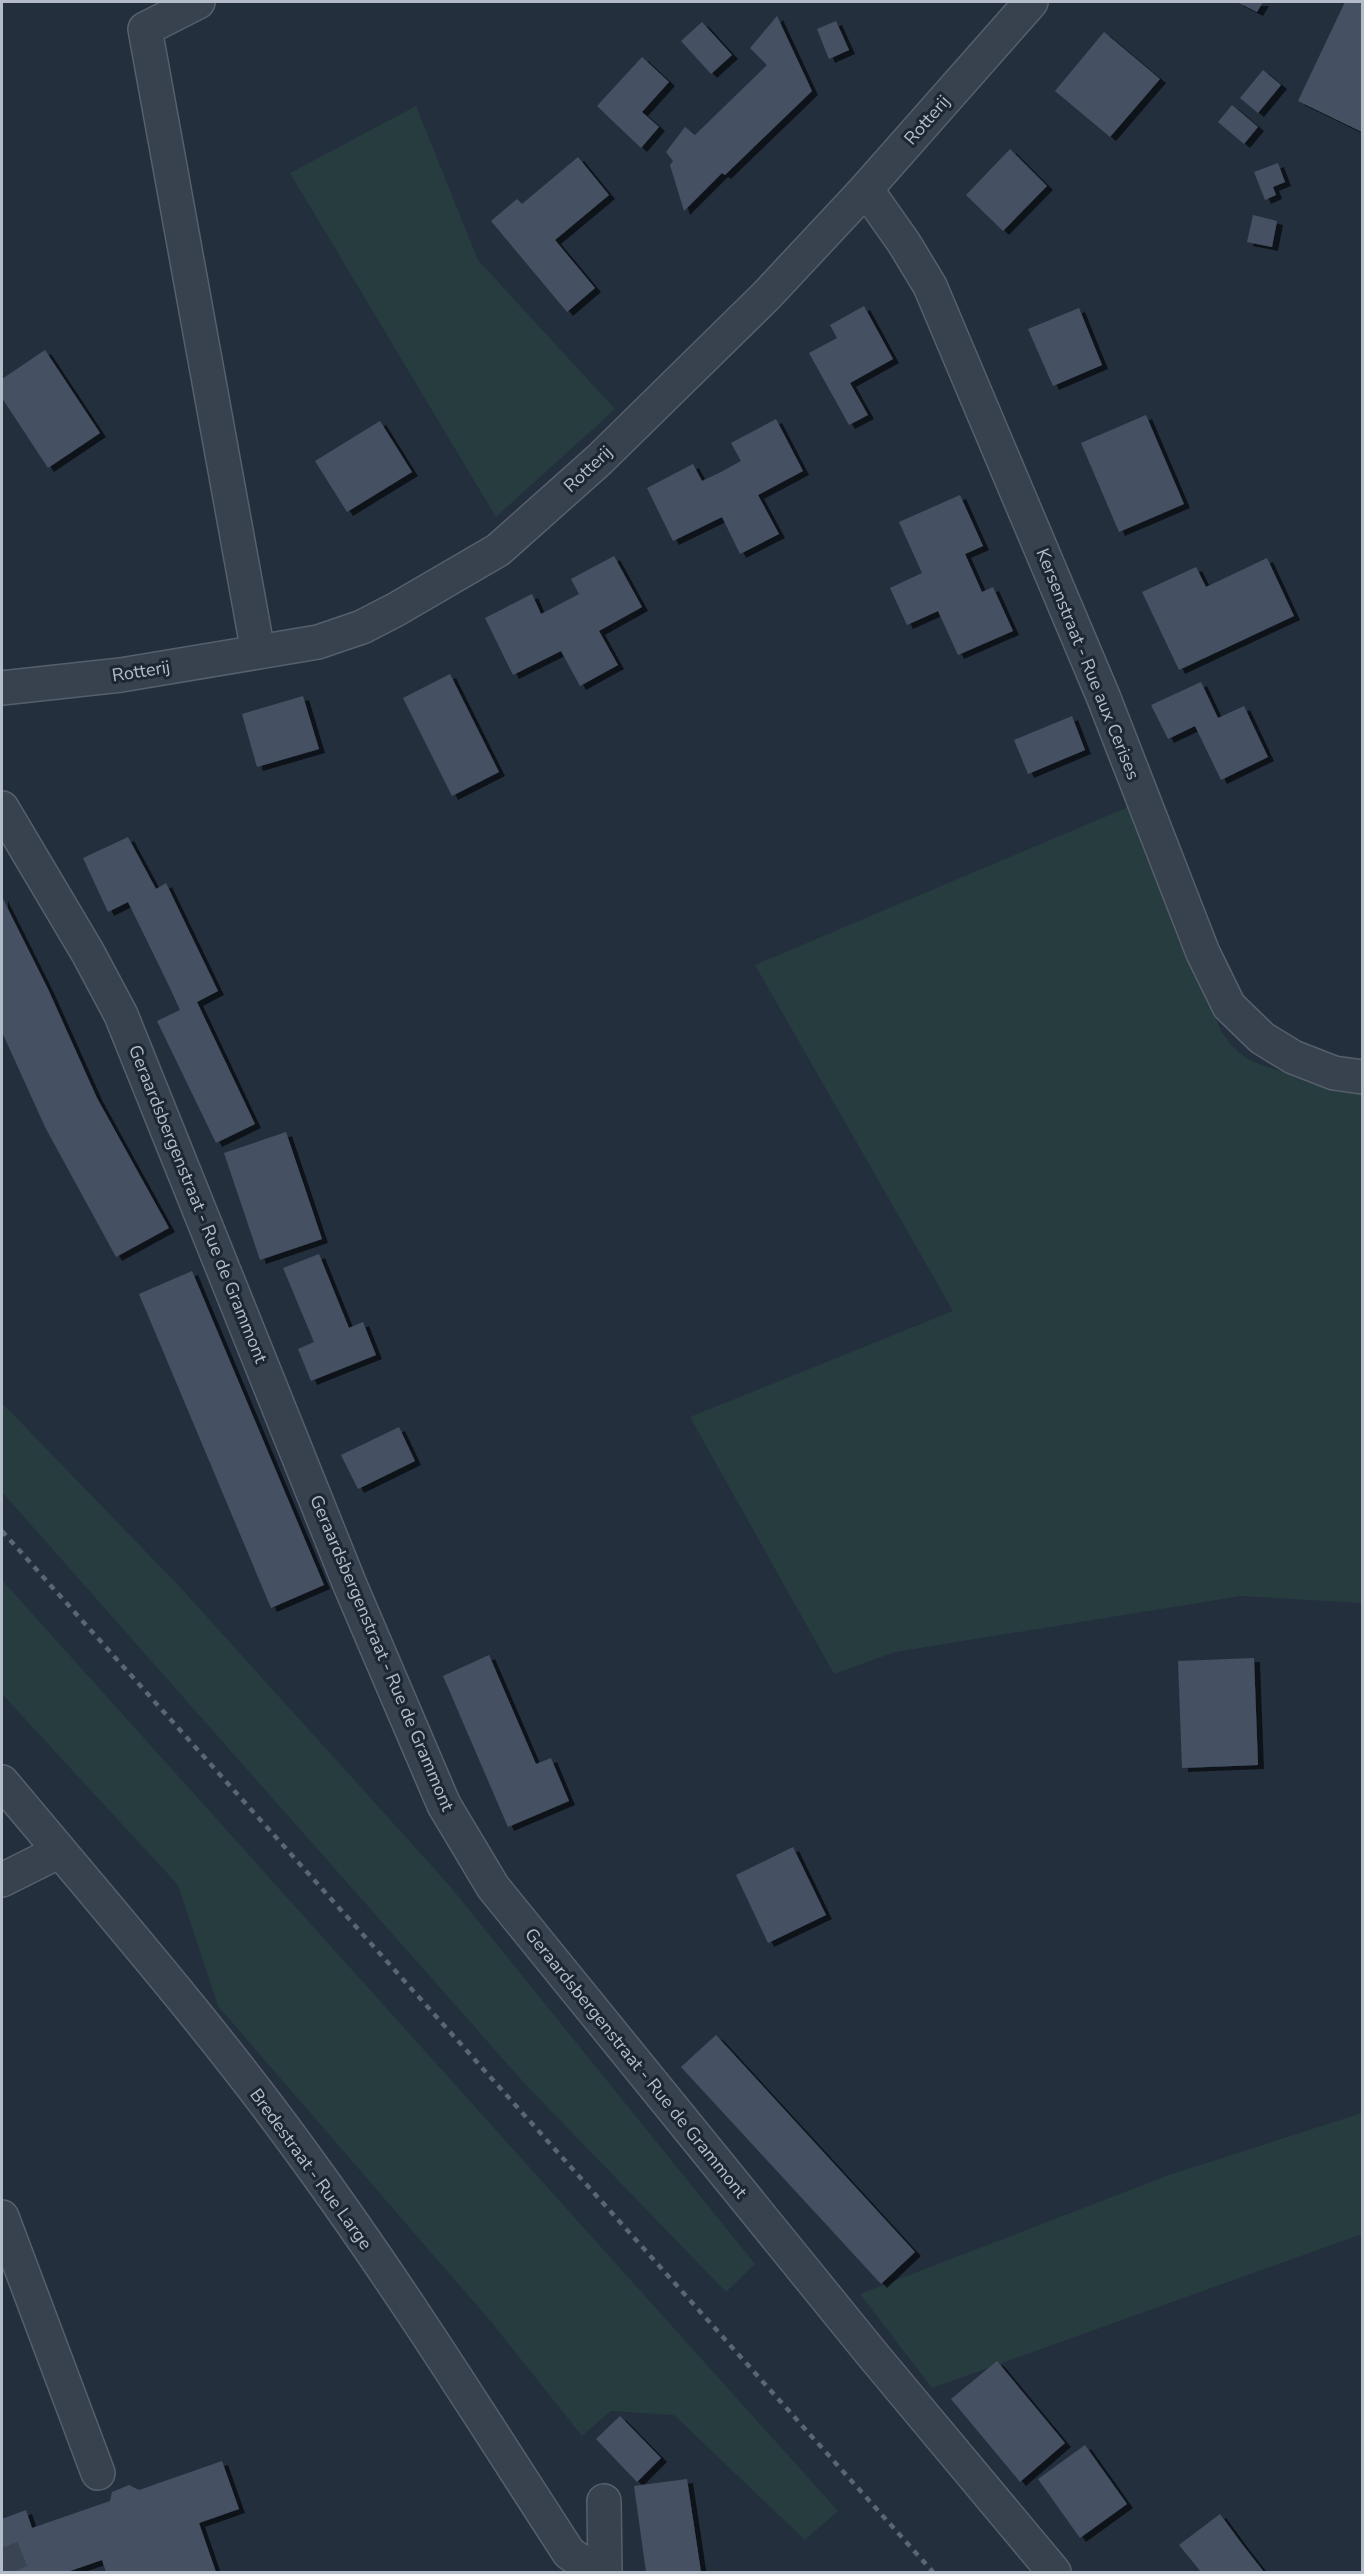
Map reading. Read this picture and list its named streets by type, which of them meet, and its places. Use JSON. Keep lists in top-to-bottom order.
{
  "streets": {
    "street": [
      "Rotterij",
      "Kersenstraat - Rue aux Cerises",
      "Geraardsbergenstraat - Rue de Grammont",
      "Bredestraat - Rue Large"
    ]
  },
  "crossings": [
    ["Rotterij", "Kersenstraat - Rue aux Cerises"]
  ]
}
